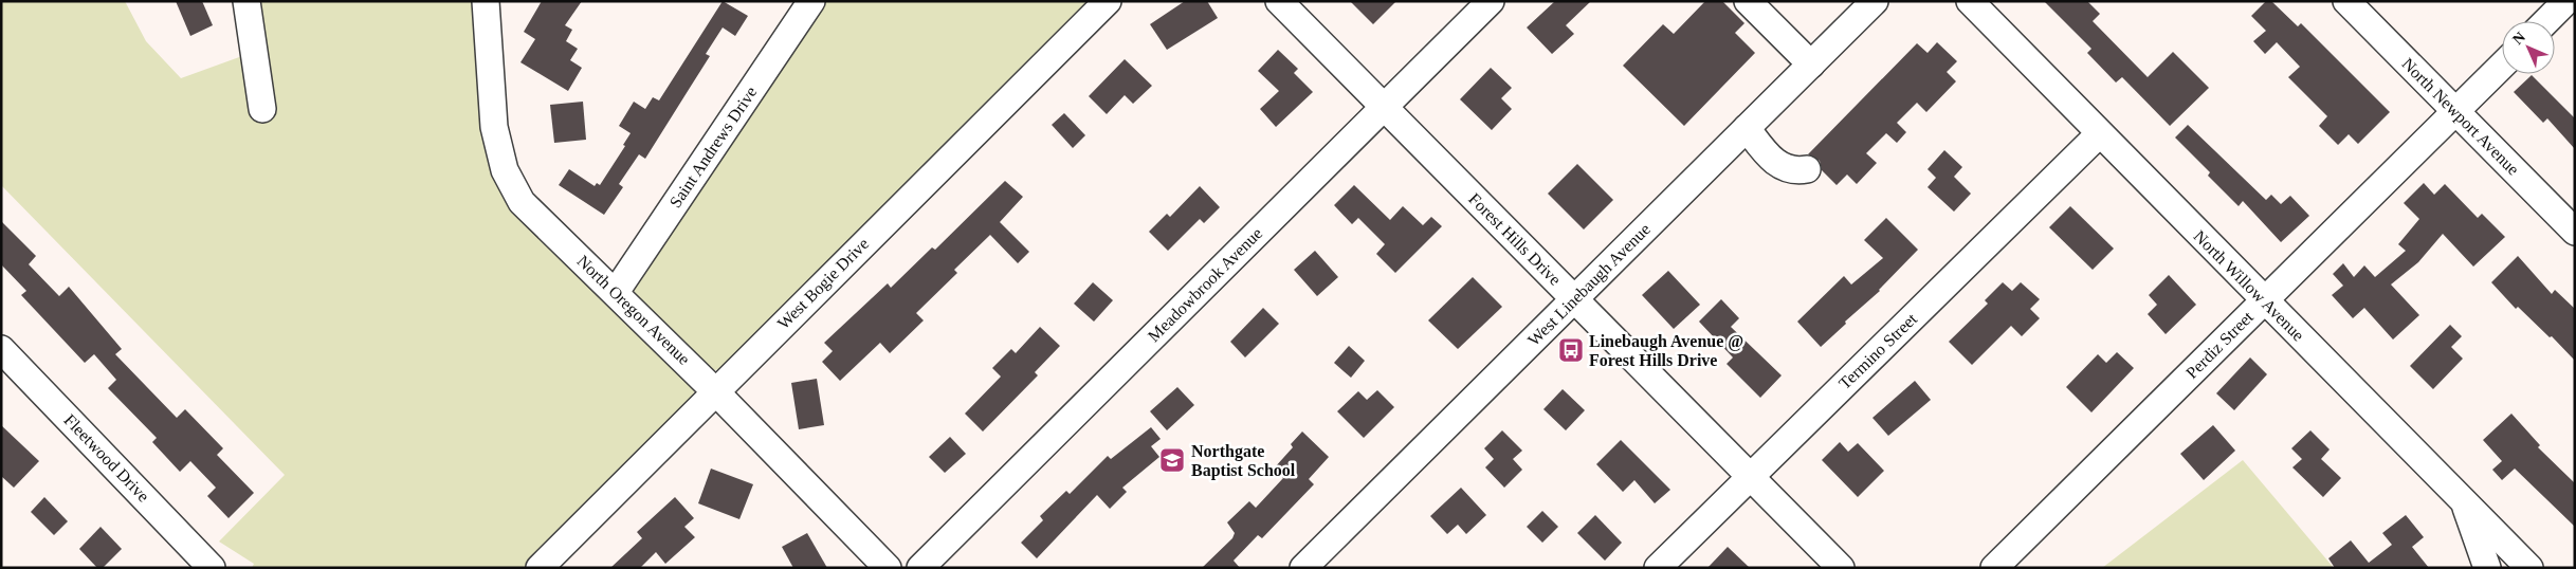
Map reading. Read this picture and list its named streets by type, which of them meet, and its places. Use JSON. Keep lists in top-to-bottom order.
{
  "streets": {
    "street": [
      "North Newport Avenue",
      "Saint Andrews Drive",
      "Forest Hills Drive",
      "West Bogie Drive",
      "Meadowbrook Avenue",
      "West Linebaugh Avenue",
      "North Willow Avenue",
      "North Oregon Avenue",
      "Perdiz Street",
      "Termino Street",
      "Fleetwood Drive"
    ]
  },
  "crossings": [
    ["North Newport Avenue", "Perdiz Street"],
    ["Saint Andrews Drive", "North Oregon Avenue"],
    ["Forest Hills Drive", "Meadowbrook Avenue"],
    ["Forest Hills Drive", "West Linebaugh Avenue"],
    ["Forest Hills Drive", "Termino Street"],
    ["West Bogie Drive", "North Oregon Avenue"],
    ["North Willow Avenue", "Perdiz Street"],
    ["North Willow Avenue", "Termino Street"]
  ],
  "places": {
    "bus stop": ["Linebaugh Avenue @ Forest Hills Drive"],
    "school or university": ["Northgate Baptist School"]
  },
  "north": "top left"
}
